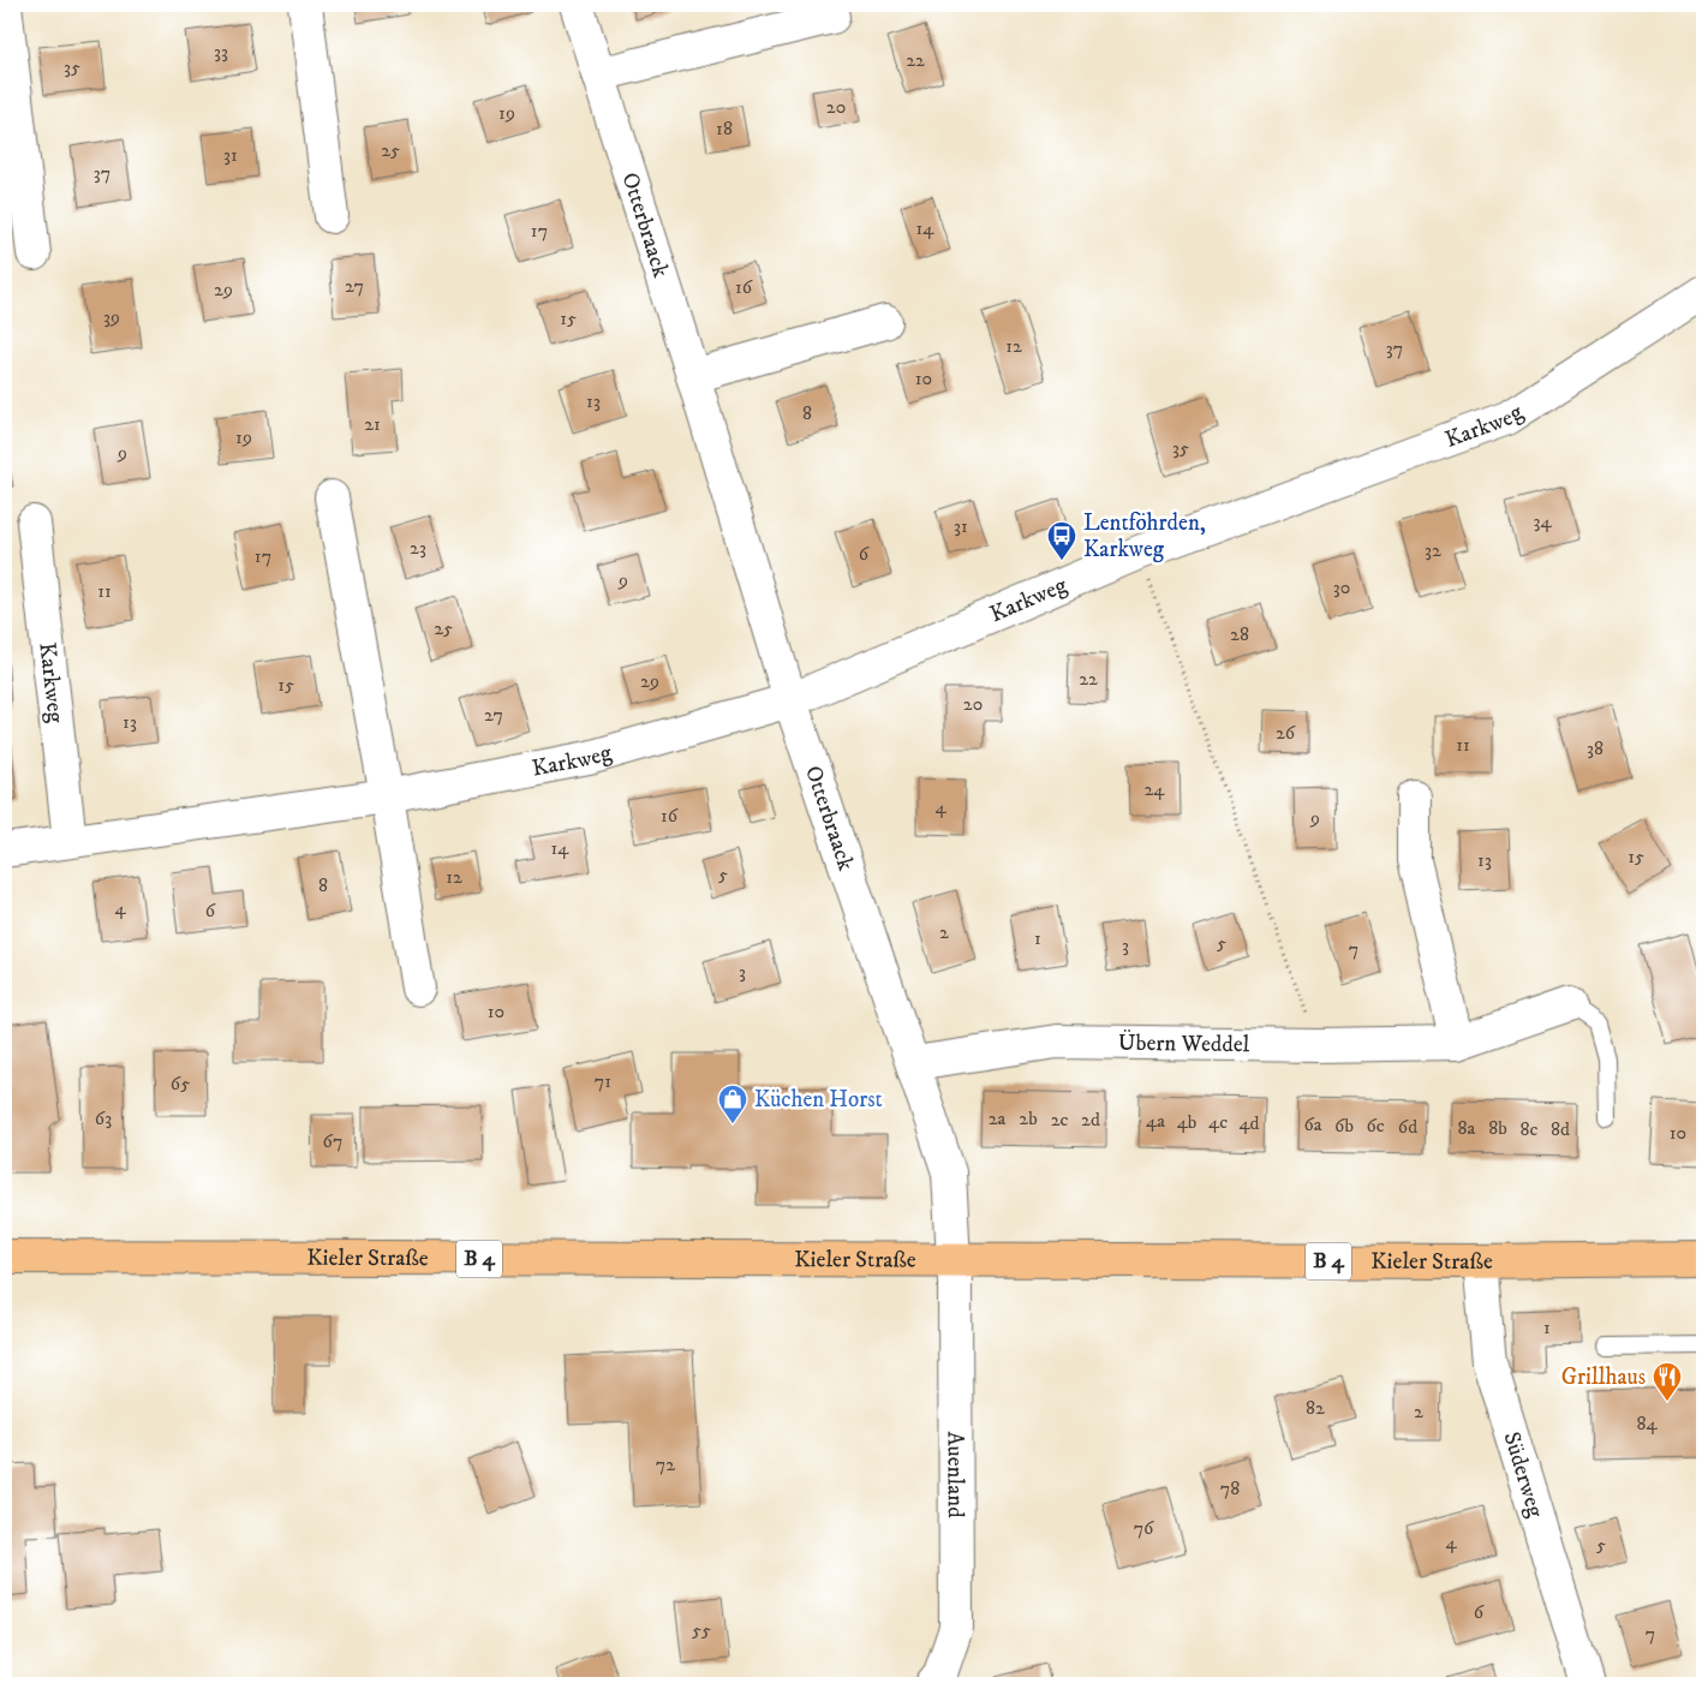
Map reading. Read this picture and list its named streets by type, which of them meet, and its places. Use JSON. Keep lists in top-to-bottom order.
{
  "streets": {
    "main road": ["Kieler Straße", "B 4"],
    "street": [
      "Otterbraack",
      "Karkweg",
      "Übern Weddel",
      "Auenland",
      "Süderweg"
    ]
  },
  "crossings": [
    ["Otterbraack", "Karkweg"],
    ["Otterbraack", "Übern Weddel"],
    ["Otterbraack", "Kieler Straße"],
    ["Otterbraack", "Auenland"],
    ["Kieler Straße", "Auenland"],
    ["Kieler Straße", "Süderweg"]
  ],
  "places": {
    "bus stop": ["Lentföhrden, Karkweg"],
    "shop": ["Küchen Horst"],
    "restaurant": ["Grillhaus"]
  },
  "house_numbers": [
    "33",
    "22",
    "35",
    "20",
    "19",
    "18",
    "25",
    "31",
    "37",
    "14",
    "17",
    "27",
    "16",
    "29",
    "39",
    "15",
    "12",
    "37",
    "10",
    "13",
    "8",
    "21",
    "19",
    "35",
    "9",
    "34",
    "31",
    "23",
    "32",
    "6",
    "17",
    "9",
    "30",
    "11",
    "25",
    "28",
    "22",
    "29",
    "15",
    "20",
    "27",
    "13",
    "26",
    "11",
    "38",
    "24",
    "4",
    "16",
    "9",
    "14",
    "15",
    "13",
    "5",
    "12",
    "8",
    "4",
    "6",
    "2",
    "1",
    "5",
    "3",
    "7",
    "3",
    "10",
    "71",
    "65",
    "63",
    "2a",
    "2b",
    "2c",
    "2d",
    "4a",
    "4b",
    "4c",
    "4d",
    "6a",
    "6b",
    "6c",
    "6d",
    "8a",
    "8b",
    "8c",
    "8d",
    "10",
    "67",
    "1",
    "82",
    "2",
    "84",
    "72",
    "78",
    "76",
    "4",
    "5",
    "6",
    "55",
    "7"
  ]
}
